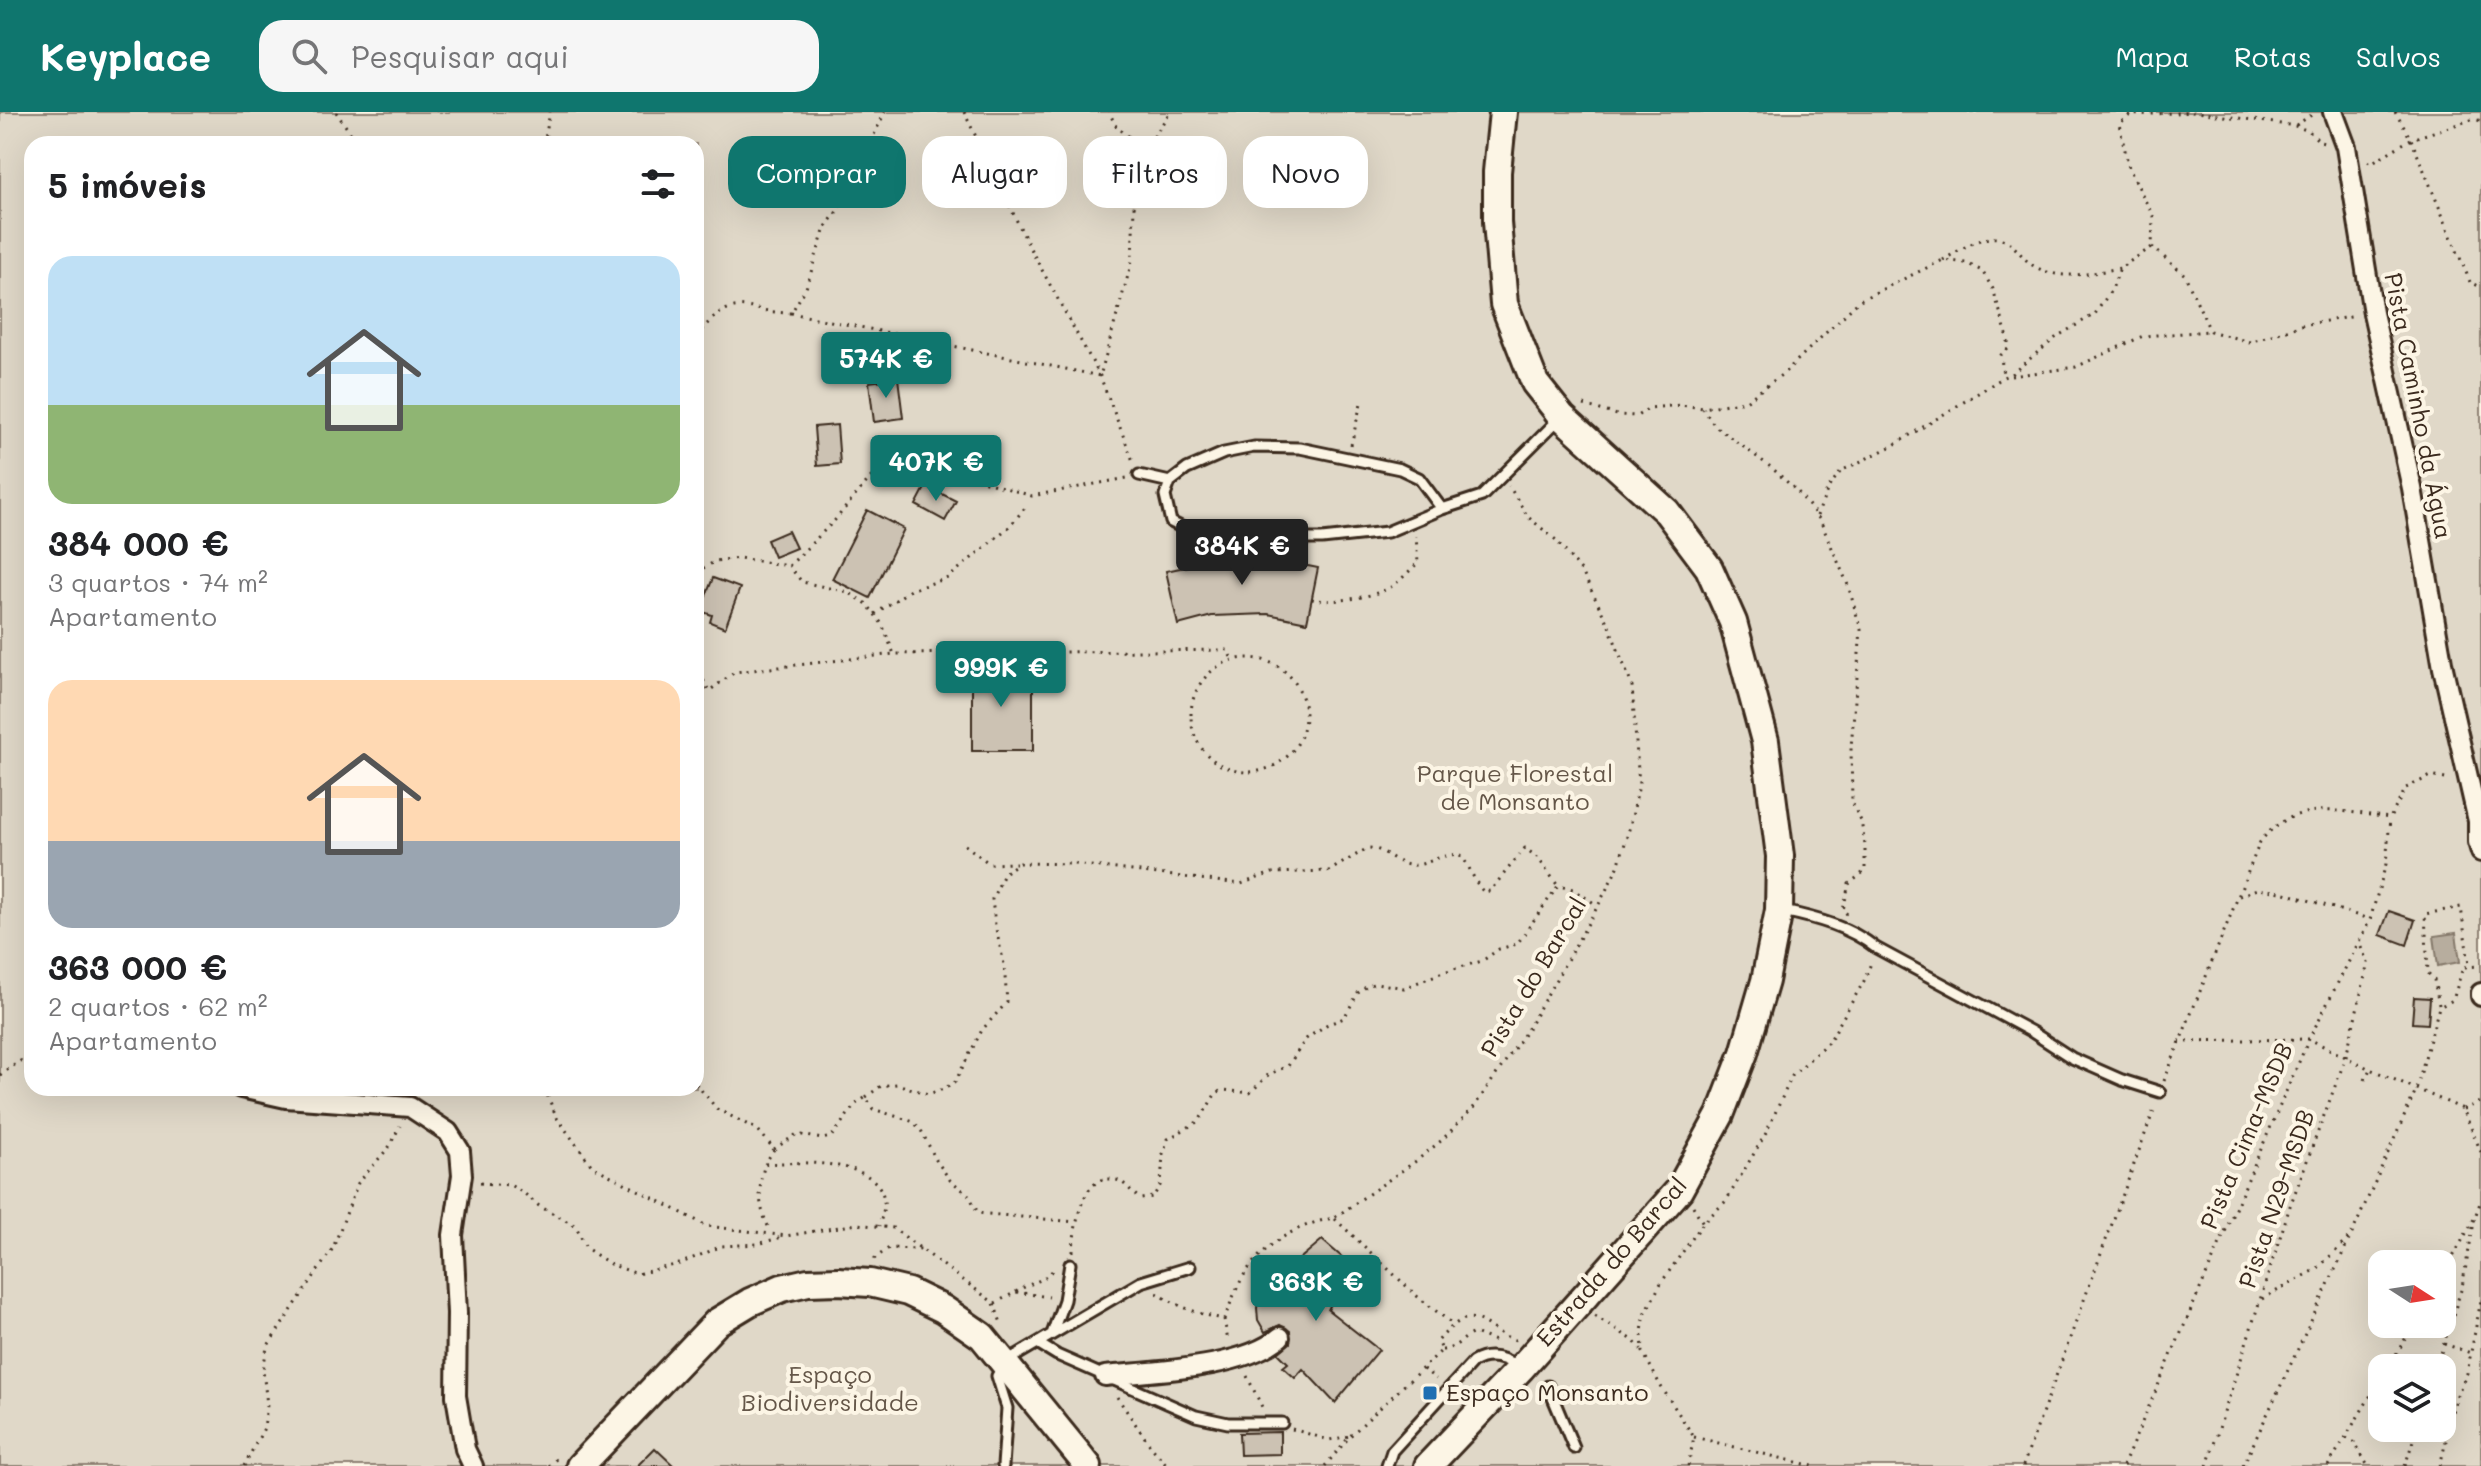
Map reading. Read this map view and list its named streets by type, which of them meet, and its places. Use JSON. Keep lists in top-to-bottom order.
{
  "streets": {
    "street": ["Pista Caminho da Água", "Estrada do Barcal"],
    "path": ["Pista do Barcal", "Pista Cima-MSDB", "Pista N29-MSDB"]
  },
  "crossings": [
    ["Pista Cima-MSDB", "Pista N29-MSDB"]
  ],
  "parks": ["Parque Florestal de Monsanto", "Espaço Biodiversidade"],
  "places": {
    "transit": ["Espaço Monsanto"]
  },
  "north": "right",
  "page": {
    "header": "Keyplace",
    "search": "Pesquisar aqui",
    "nav": ["Mapa", "Rotas", "Salvos"],
    "chip": [
      "Comprar",
      "Alugar",
      "Filtros",
      "Novo"
    ],
    "heading": "5 imóveis",
    "list": [
      {
        "name": "384 000 €",
        "note": "3 quartos · 74 m² · Apartamento"
      },
      {
        "name": "363 000 €",
        "note": "2 quartos · 62 m² · Apartamento"
      }
    ],
    "price": [
      "574K €",
      "407K €",
      "384K €",
      "999K €",
      "363K €"
    ]
  }
}
